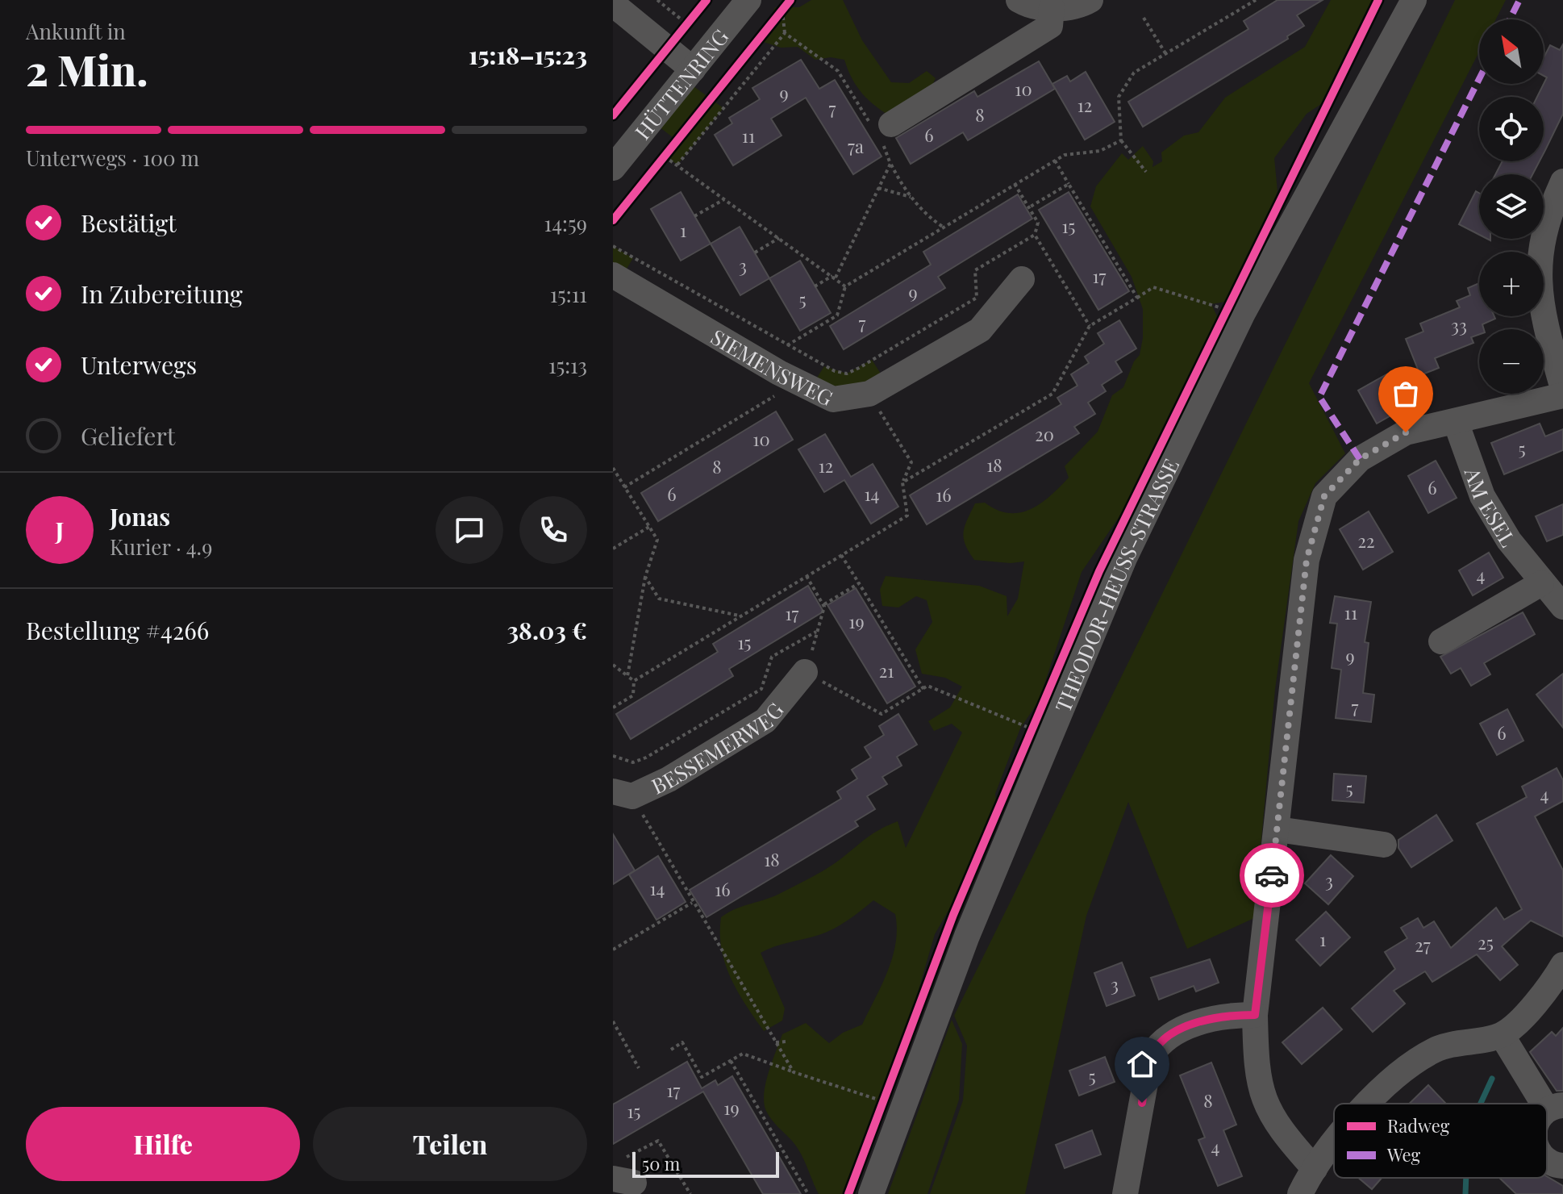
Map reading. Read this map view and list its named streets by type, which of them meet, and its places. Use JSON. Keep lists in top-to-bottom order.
{
  "streets": {
    "street": [
      "HÜTTENRING",
      "SIEMENSWEG",
      "AM ESEL",
      "THEODOR-HEUSS-STRASSE",
      "BESSEMERWEG"
    ]
  },
  "house_numbers": [
    "10",
    "9",
    "12",
    "7",
    "8",
    "6",
    "11",
    "7a",
    "15",
    "1",
    "3",
    "17",
    "9",
    "5",
    "7",
    "33",
    "20",
    "10",
    "5",
    "18",
    "12",
    "8",
    "6",
    "6",
    "14",
    "16",
    "22",
    "4",
    "11",
    "17",
    "19",
    "15",
    "9",
    "21",
    "7",
    "6",
    "5",
    "4",
    "18",
    "3",
    "14",
    "16",
    "1",
    "25",
    "27",
    "3",
    "5",
    "17",
    "8",
    "19",
    "15",
    "4"
  ],
  "legend": ["Radweg", "Weg"],
  "scale_bar": "50 m",
  "north": "top left",
  "page": {
    "heading": ["2 Min.", "Ankunft in", "15:18–15:23"],
    "panel": [
      "Jonas",
      "Kurier · 4.9",
      "Bestellung #4266",
      "38.03 €"
    ],
    "map_buttons": ["+", "−"],
    "bar": "Unterwegs · 100 m",
    "list": [
      ["Bestätigt", "14:59"],
      ["In Zubereitung", "15:11"],
      ["Unterwegs", "15:13"],
      "Geliefert"
    ],
    "round": "J",
    "buttons": ["Hilfe", "Teilen"],
    "scale": "50 m"
  }
}
